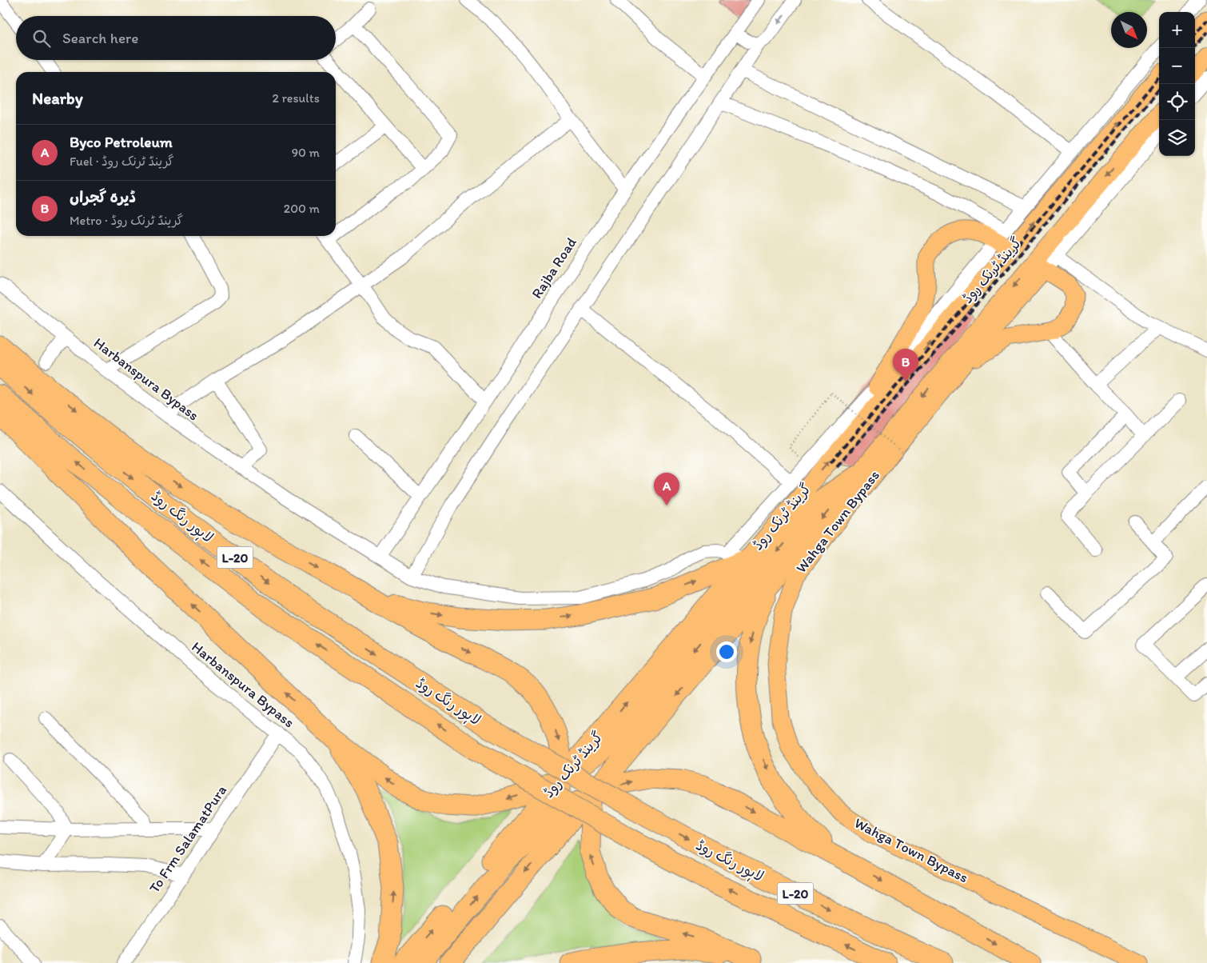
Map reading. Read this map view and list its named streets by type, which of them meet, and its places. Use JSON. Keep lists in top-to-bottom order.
{
  "streets": {
    "highway": ["گرینڈ ٹرنک روڈ", "لاہور رنگ روڈ", "L-20"],
    "main road": ["Wahga Town Bypass"],
    "street": ["Rajba Road", "Harbanspura Bypass", "To Frm SalamatPura"]
  },
  "crossings": [
    ["Rajba Road", "Harbanspura Bypass"],
    ["گرینڈ ٹرنک روڈ", "Harbanspura Bypass"],
    ["Harbanspura Bypass", "To Frm SalamatPura"]
  ],
  "north": "bottom right",
  "page": {
    "map_buttons": ["+", "−"],
    "search": "Search here",
    "heading": ["Nearby", "2 results"],
    "list": [
      {
        "mark": "A",
        "name": "Byco Petroleum",
        "note": "Fuel · گرینڈ ٹرنک روڈ",
        "value": "90 m"
      },
      {
        "mark": "B",
        "name": "ڈیرہ گجراں",
        "note": "Metro · گرینڈ ٹرنک روڈ",
        "value": "200 m"
      }
    ],
    "pins": ["B", "A"]
  }
}
